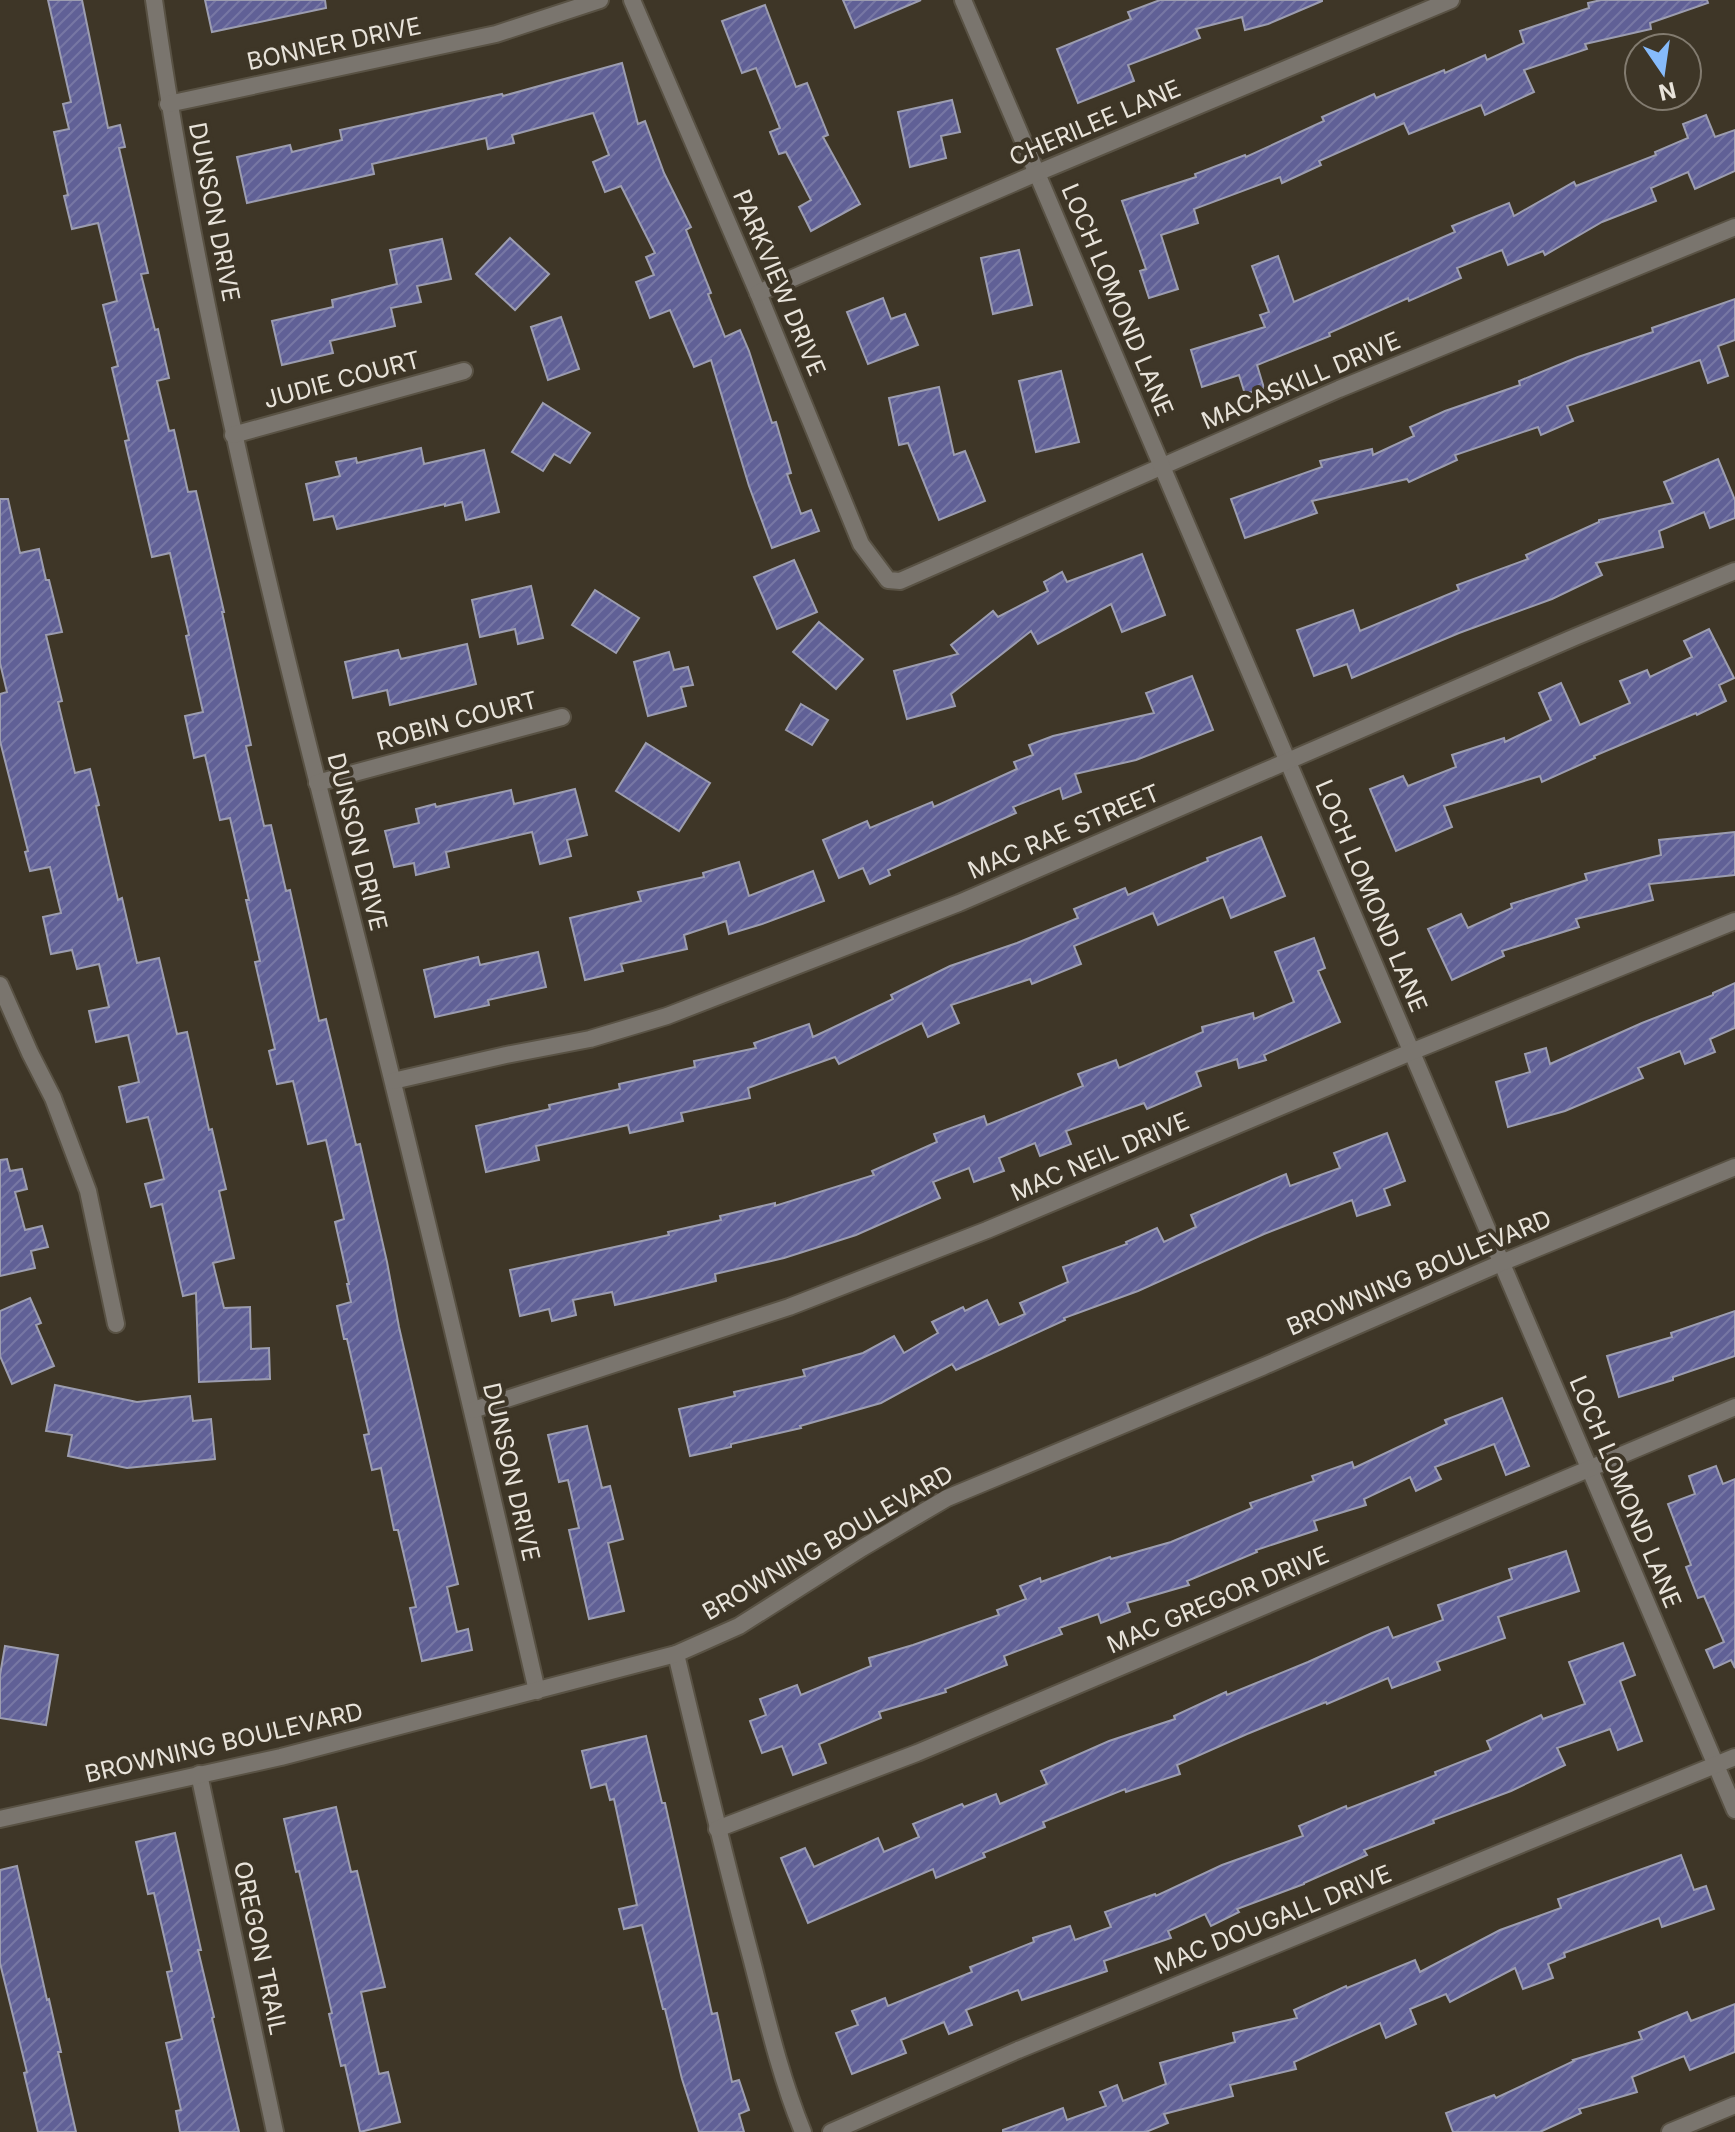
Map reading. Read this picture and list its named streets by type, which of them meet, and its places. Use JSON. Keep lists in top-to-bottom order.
{
  "streets": {
    "street": [
      "BONNER DRIVE",
      "CHERILEE LANE",
      "DUNSON DRIVE",
      "PARKVIEW DRIVE",
      "LOCH LOMOND LANE",
      "JUDIE COURT",
      "MACASKILL DRIVE",
      "ROBIN COURT",
      "MAC RAE STREET",
      "MAC NEIL DRIVE",
      "BROWNING BOULEVARD",
      "MAC GREGOR DRIVE",
      "MAC DOUGALL DRIVE",
      "OREGON TRAIL"
    ]
  },
  "crossings": [
    ["BONNER DRIVE", "DUNSON DRIVE"],
    ["CHERILEE LANE", "PARKVIEW DRIVE"],
    ["CHERILEE LANE", "LOCH LOMOND LANE"],
    ["DUNSON DRIVE", "JUDIE COURT"],
    ["DUNSON DRIVE", "ROBIN COURT"],
    ["DUNSON DRIVE", "MAC RAE STREET"],
    ["DUNSON DRIVE", "MAC NEIL DRIVE"],
    ["DUNSON DRIVE", "BROWNING BOULEVARD"],
    ["PARKVIEW DRIVE", "MACASKILL DRIVE"],
    ["LOCH LOMOND LANE", "MACASKILL DRIVE"],
    ["LOCH LOMOND LANE", "MAC RAE STREET"],
    ["LOCH LOMOND LANE", "MAC NEIL DRIVE"],
    ["LOCH LOMOND LANE", "BROWNING BOULEVARD"],
    ["LOCH LOMOND LANE", "MAC GREGOR DRIVE"],
    ["LOCH LOMOND LANE", "MAC DOUGALL DRIVE"],
    ["BROWNING BOULEVARD", "OREGON TRAIL"]
  ],
  "north": "bottom"
}
